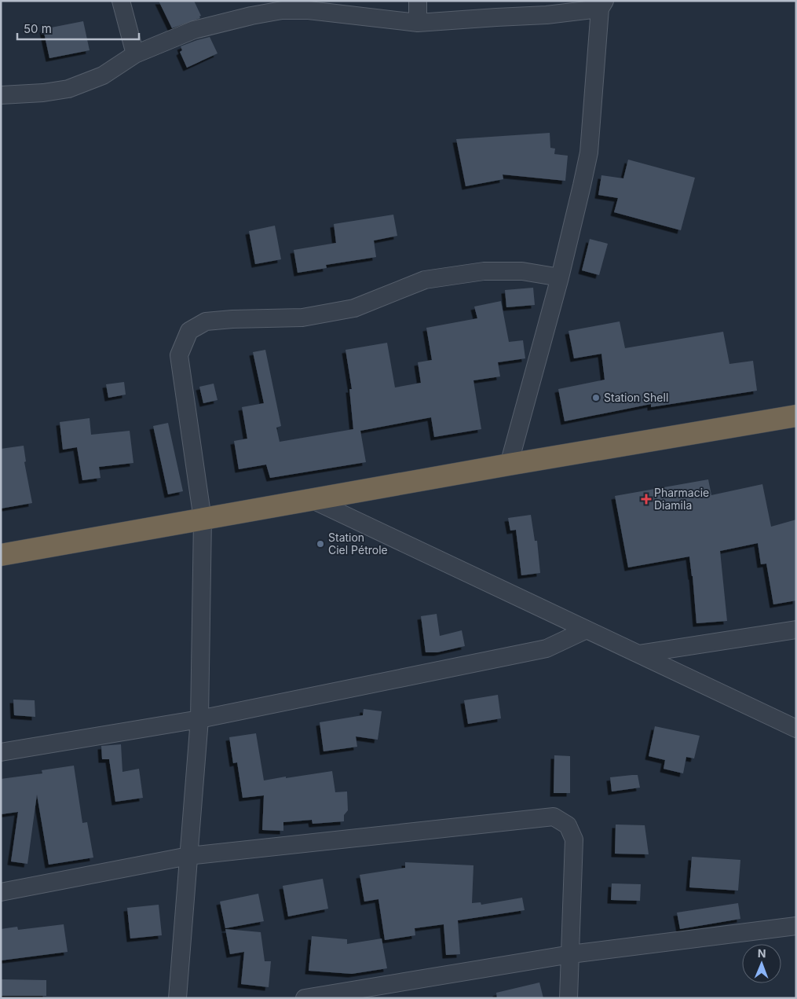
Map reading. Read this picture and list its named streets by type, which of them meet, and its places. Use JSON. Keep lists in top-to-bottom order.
{
  "places": {
    "other": ["Station Shell", "Station Ciel Pétrole"],
    "health": ["Pharmacie Diamila"]
  },
  "scale_bar": "50 m",
  "north": "top"
}
